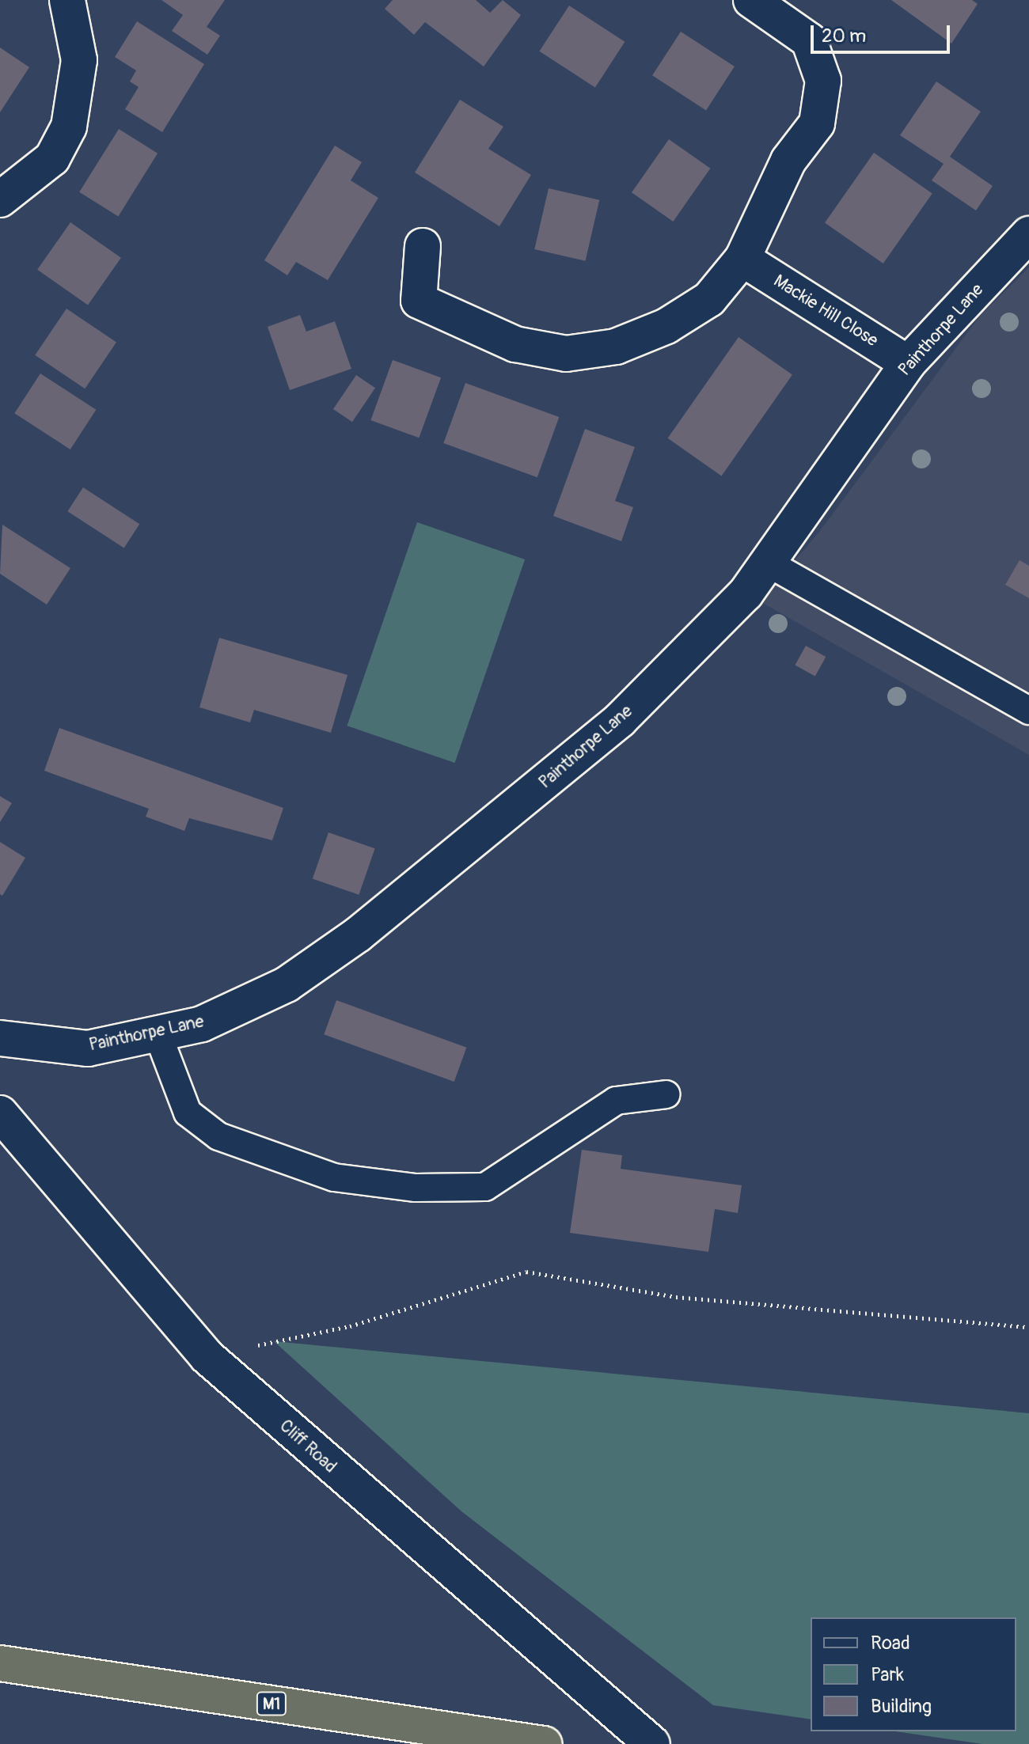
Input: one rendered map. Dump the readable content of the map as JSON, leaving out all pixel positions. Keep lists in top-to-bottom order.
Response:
{
  "streets": {
    "highway": ["M1"],
    "street": ["Mackie Hill Close", "Painthorpe Lane", "Cliff Road"]
  },
  "crossings": [
    ["Mackie Hill Close", "Painthorpe Lane"]
  ],
  "legend": ["Road", "Park", "Building"],
  "scale_bar": "20 m"
}
